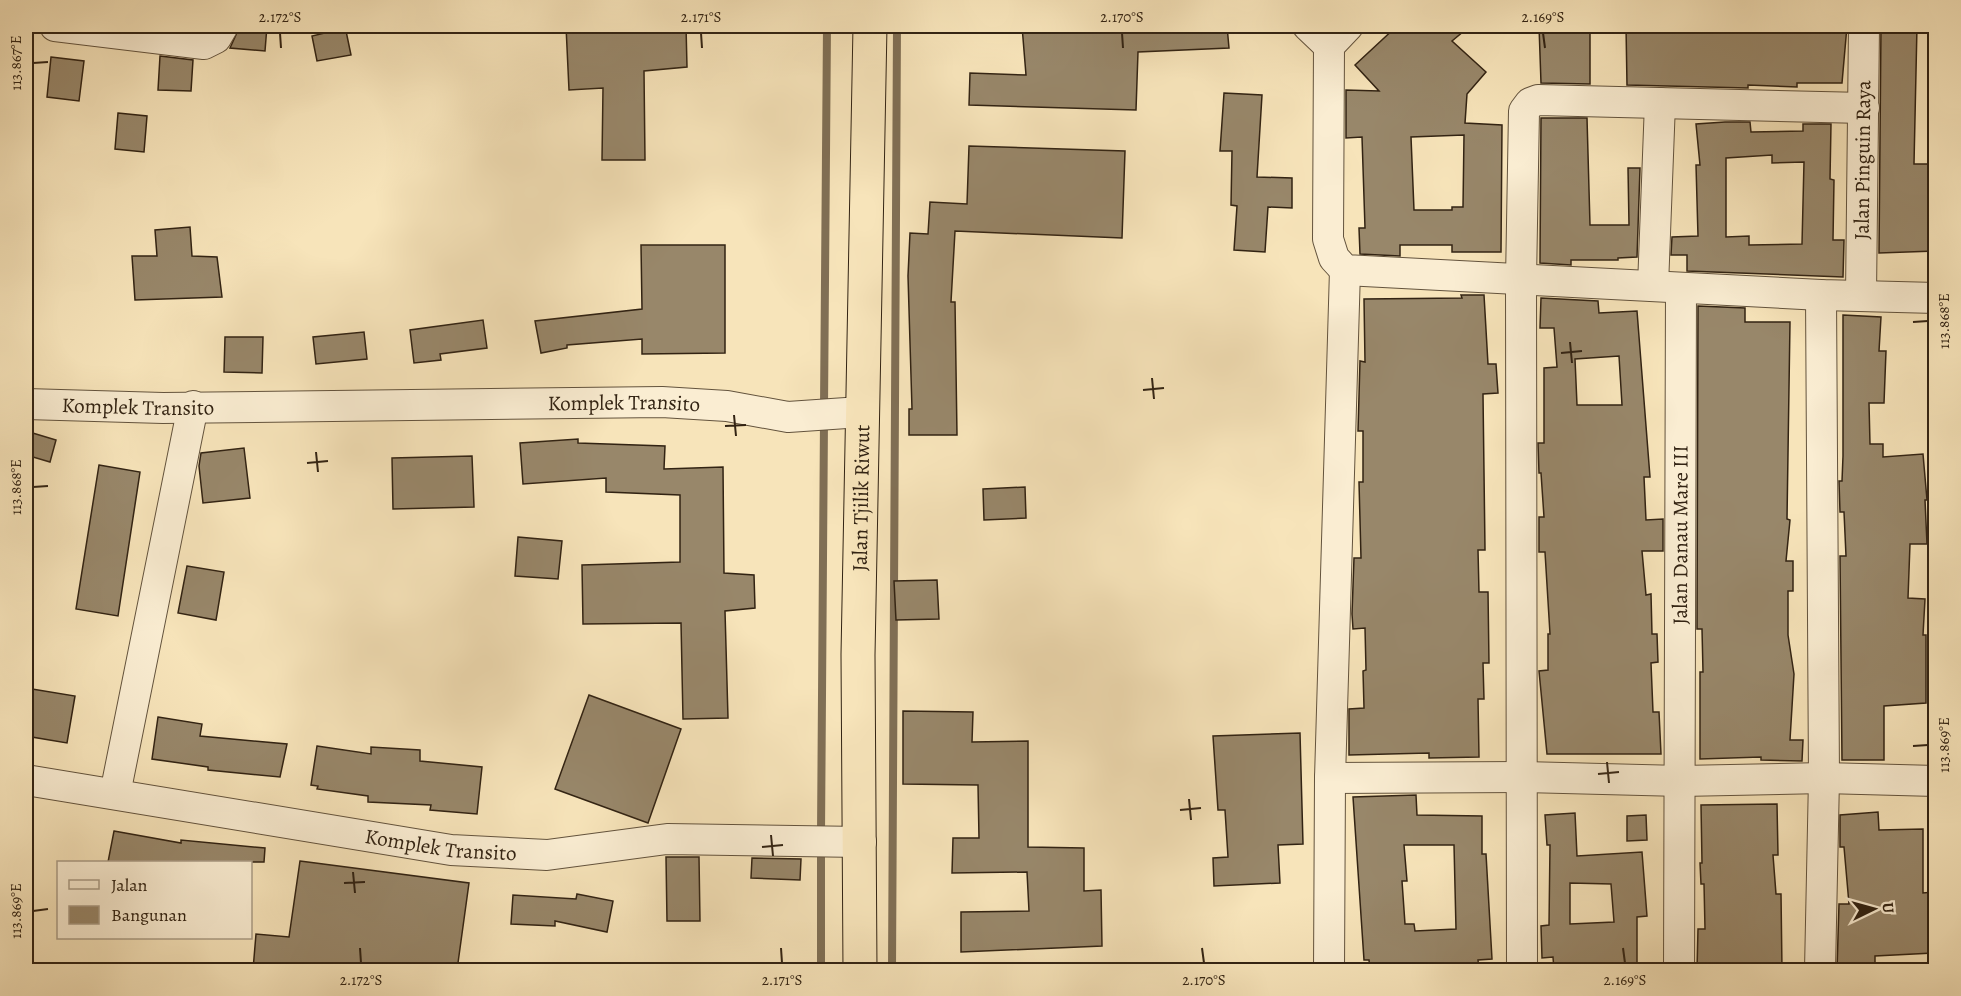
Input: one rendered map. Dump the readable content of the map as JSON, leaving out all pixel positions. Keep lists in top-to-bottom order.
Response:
{
  "streets": {
    "highway": ["Jalan Tjilik Riwut"],
    "street": ["Jalan Pinguin Raya", "Komplek Transito", "Jalan Danau Mare III"]
  },
  "crossings": [
    ["Komplek Transito", "Jalan Tjilik Riwut"]
  ],
  "legend": ["Jalan", "Bangunan"],
  "north": "right",
  "coordinates": [
    "2.172°S",
    "2.171°S",
    "2.170°S",
    "2.169°S",
    "113.867°E",
    "113.868°E",
    "113.869°E"
  ]
}
